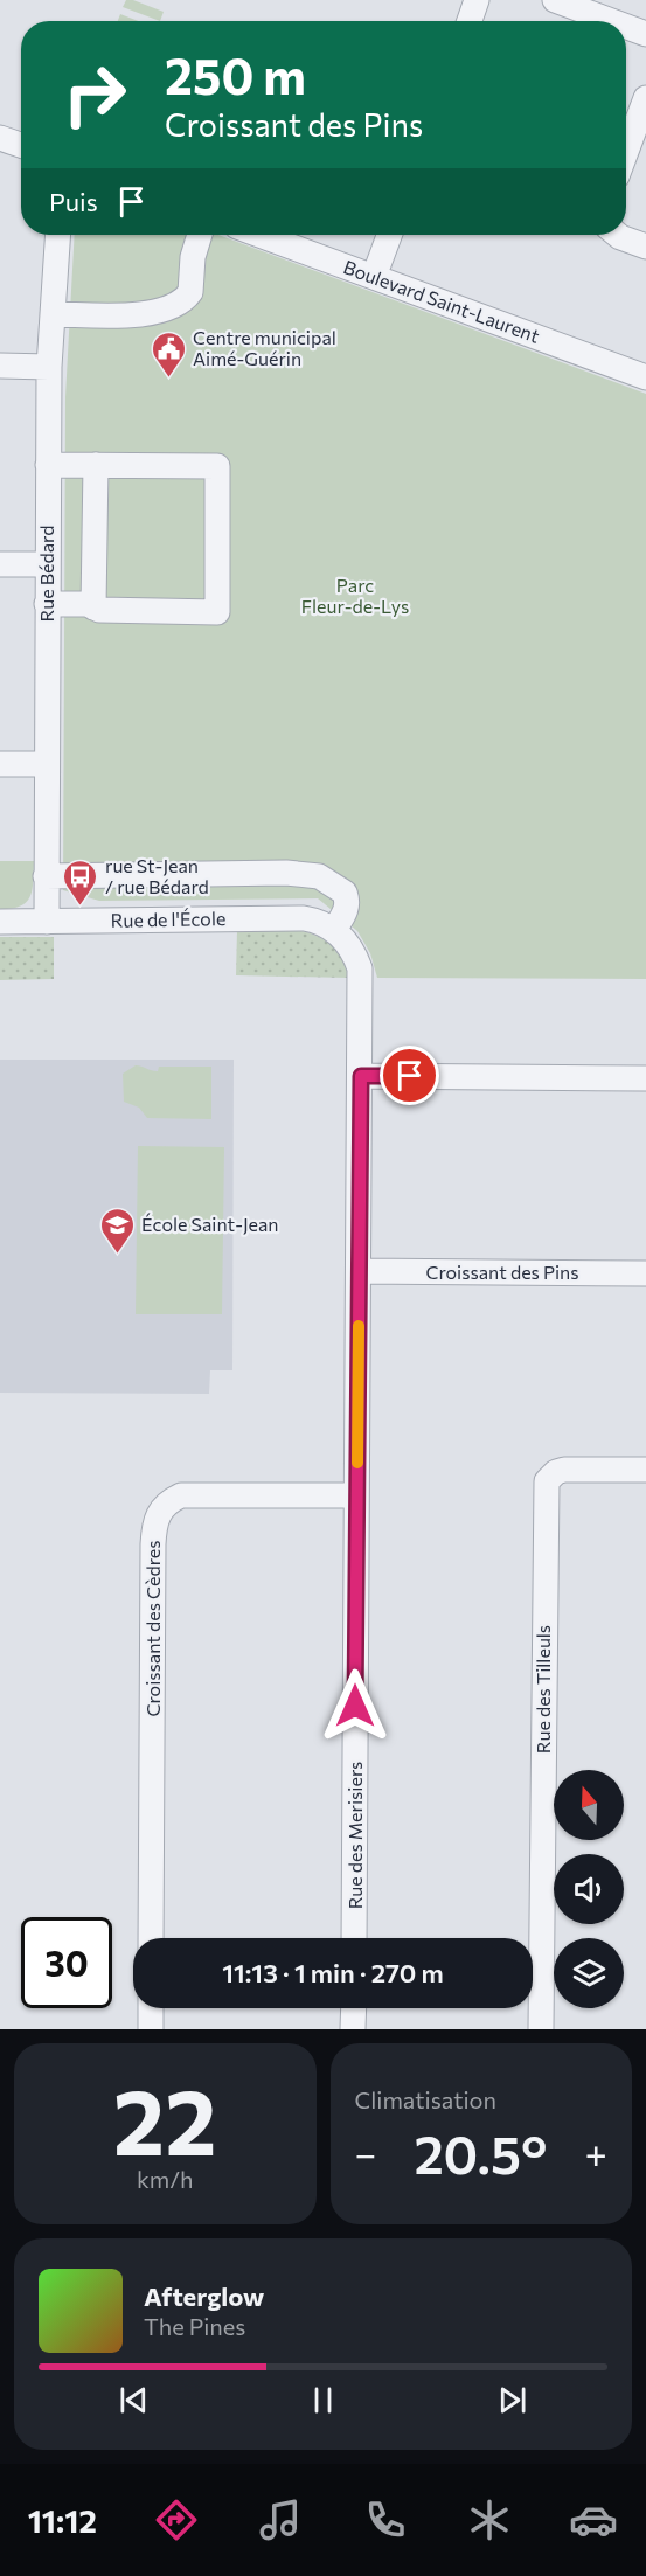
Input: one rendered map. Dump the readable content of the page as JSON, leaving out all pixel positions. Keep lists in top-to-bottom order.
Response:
{
  "streets": {
    "street": [
      "Boulevard Saint-Laurent",
      "Rue Bédard",
      "Rue de l'École",
      "Croissant des Pins",
      "Croissant des Cèdres",
      "Rue des Tilleuls",
      "Rue des Merisiers"
    ]
  },
  "crossings": [
    ["Rue Bédard", "Rue de l'École"],
    ["Rue de l'École", "Rue des Merisiers"],
    ["Croissant des Pins", "Rue des Merisiers"],
    ["Croissant des Cèdres", "Rue des Merisiers"]
  ],
  "parks": ["Parc Fleur-de-Lys"],
  "places": {
    "public building": ["Centre municipal Aimé-Guérin"],
    "bus stop": ["rue St-Jean / rue Bédard"],
    "school or university": ["École Saint-Jean"]
  },
  "north": "top",
  "page": {
    "turn": ["250 m", "Croissant des Pins"],
    "then": "Puis",
    "limit": "30",
    "trip": "11:13 · 1 min · 270 m",
    "tile": [
      ["22", "km/h"],
      "Climatisation"
    ],
    "heat": ["−", "20.5°", "+"],
    "song": ["Afterglow", "The Pines"],
    "tabs": "11:12"
  }
}
